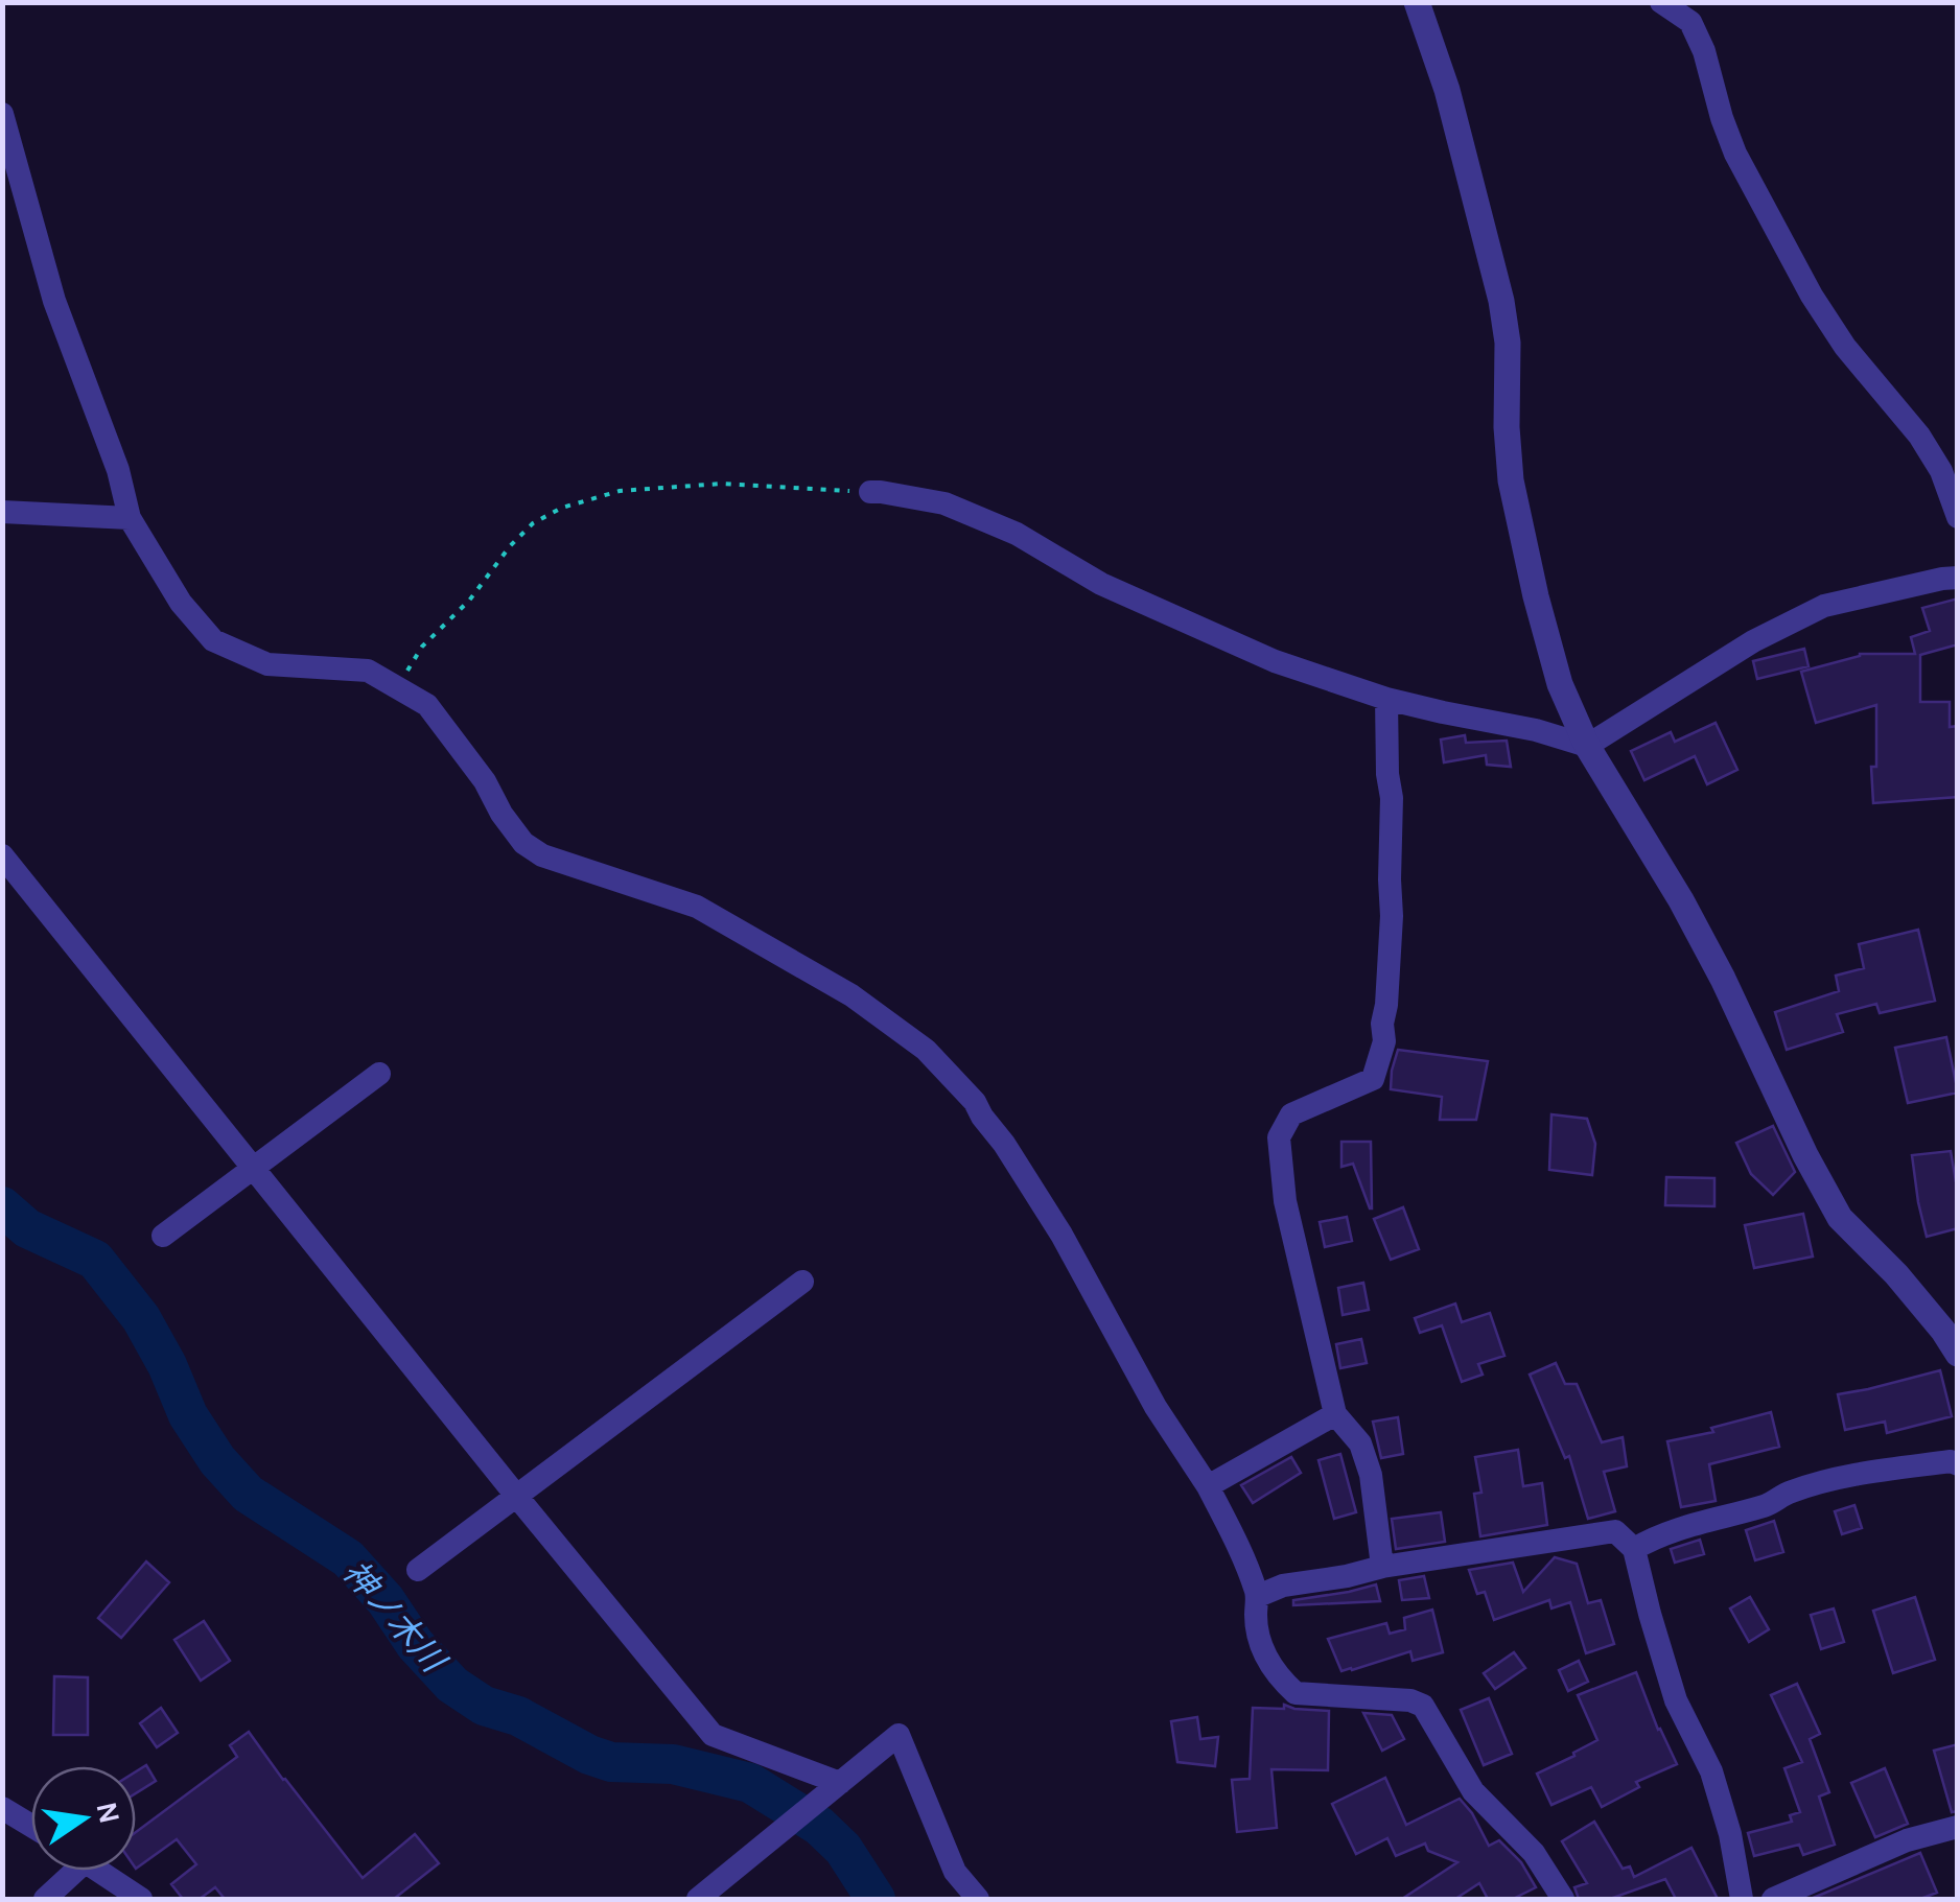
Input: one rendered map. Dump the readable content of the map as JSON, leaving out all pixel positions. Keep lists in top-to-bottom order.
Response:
{
  "water": ["神ノ木川"],
  "north": "right"
}
